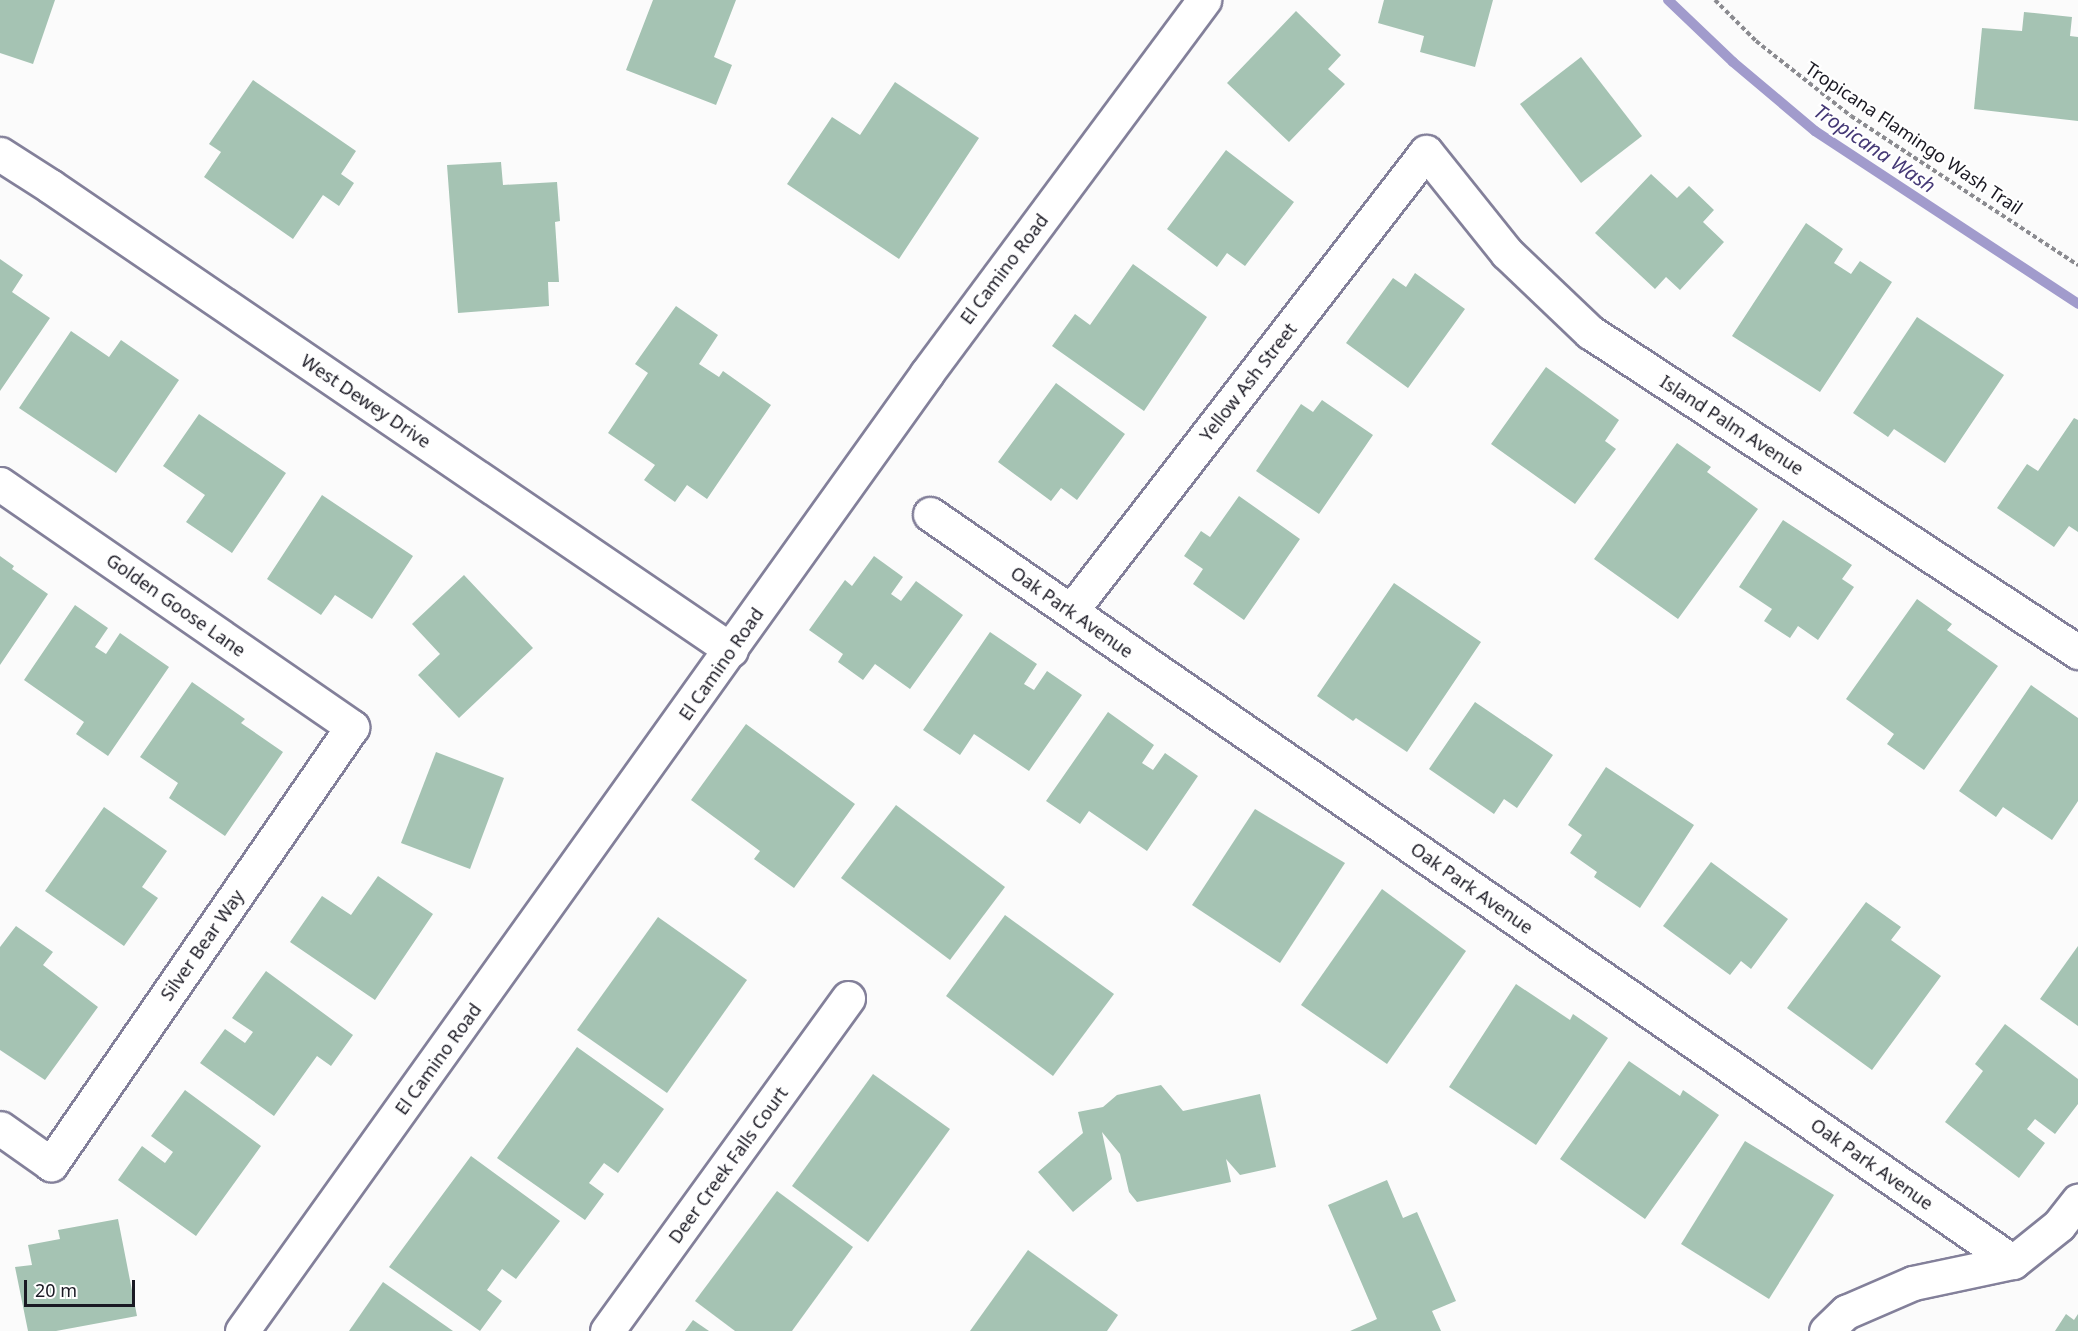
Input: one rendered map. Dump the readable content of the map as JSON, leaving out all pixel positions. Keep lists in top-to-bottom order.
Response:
{
  "streets": {
    "street": [
      "El Camino Road",
      "Yellow Ash Street",
      "West Dewey Drive",
      "Island Palm Avenue",
      "Golden Goose Lane",
      "Oak Park Avenue",
      "Silver Bear Way",
      "Deer Creek Falls Court"
    ],
    "path": ["Tropicana Flamingo Wash Trail"]
  },
  "crossings": [
    ["El Camino Road", "West Dewey Drive"],
    ["Yellow Ash Street", "Island Palm Avenue"],
    ["Yellow Ash Street", "Oak Park Avenue"],
    ["Golden Goose Lane", "Silver Bear Way"]
  ],
  "water": ["Tropicana Wash"],
  "scale_bar": "20 m"
}
